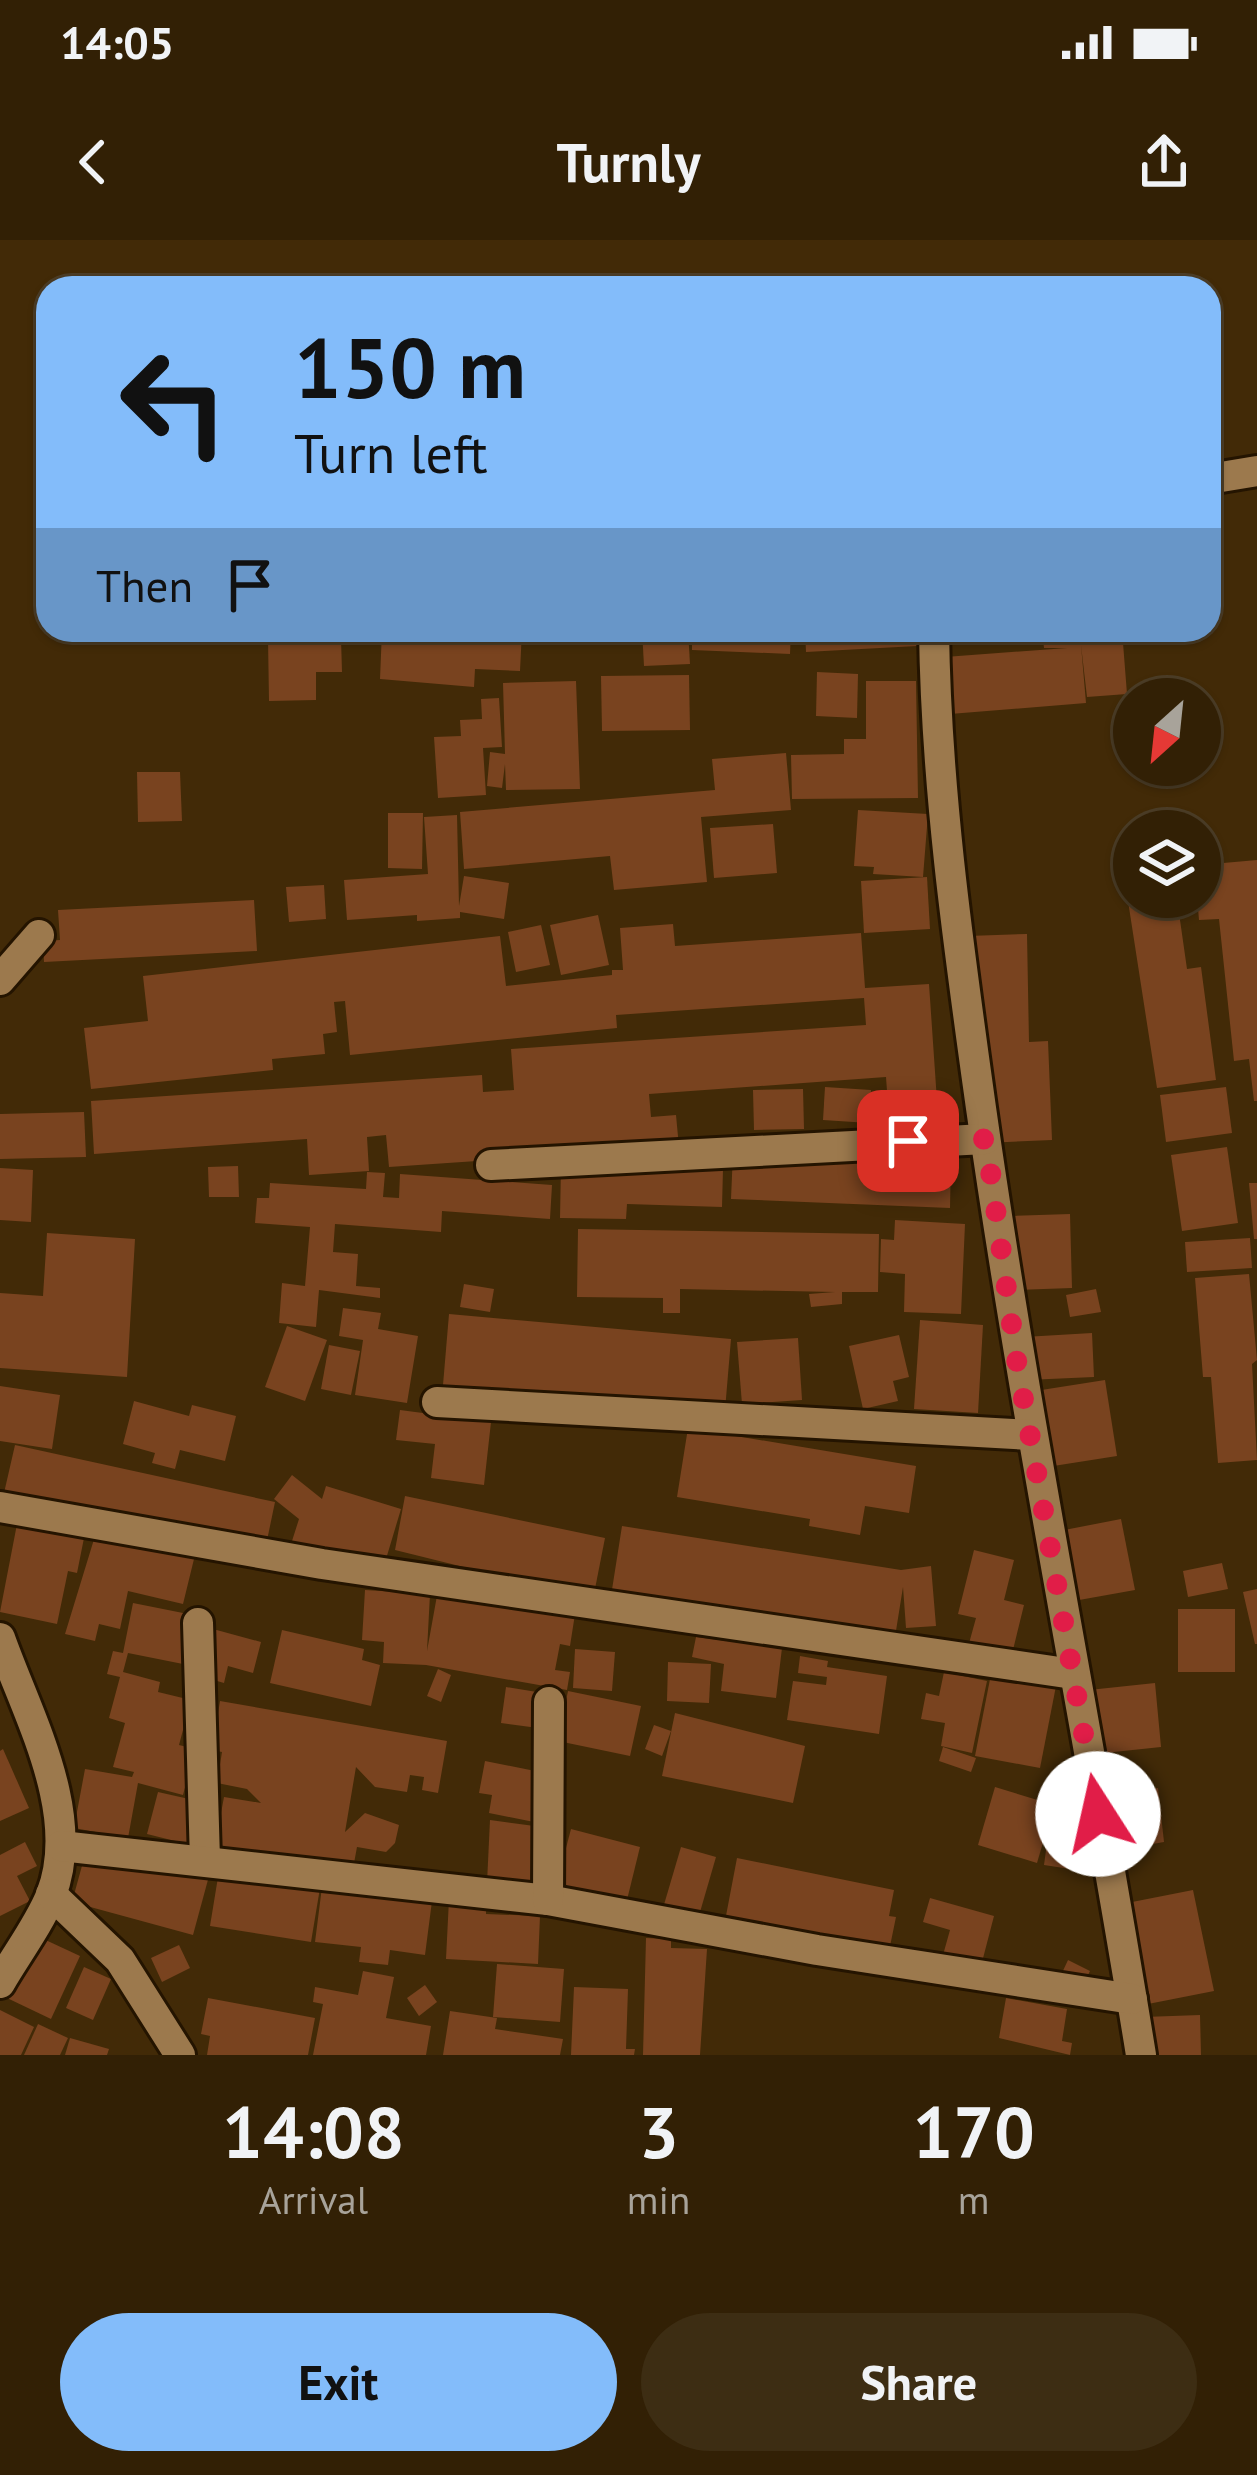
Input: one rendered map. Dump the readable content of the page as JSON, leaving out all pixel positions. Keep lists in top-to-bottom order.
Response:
{
  "north": "bottom left",
  "page": {
    "status": "14:05",
    "header": "Turnly",
    "turn": ["150 m", "Turn left"],
    "then": "Then",
    "eta": [
      "14:08",
      "Arrival",
      "3",
      "min",
      "170",
      "m"
    ],
    "buttons": ["Exit", "Share"]
  }
}
